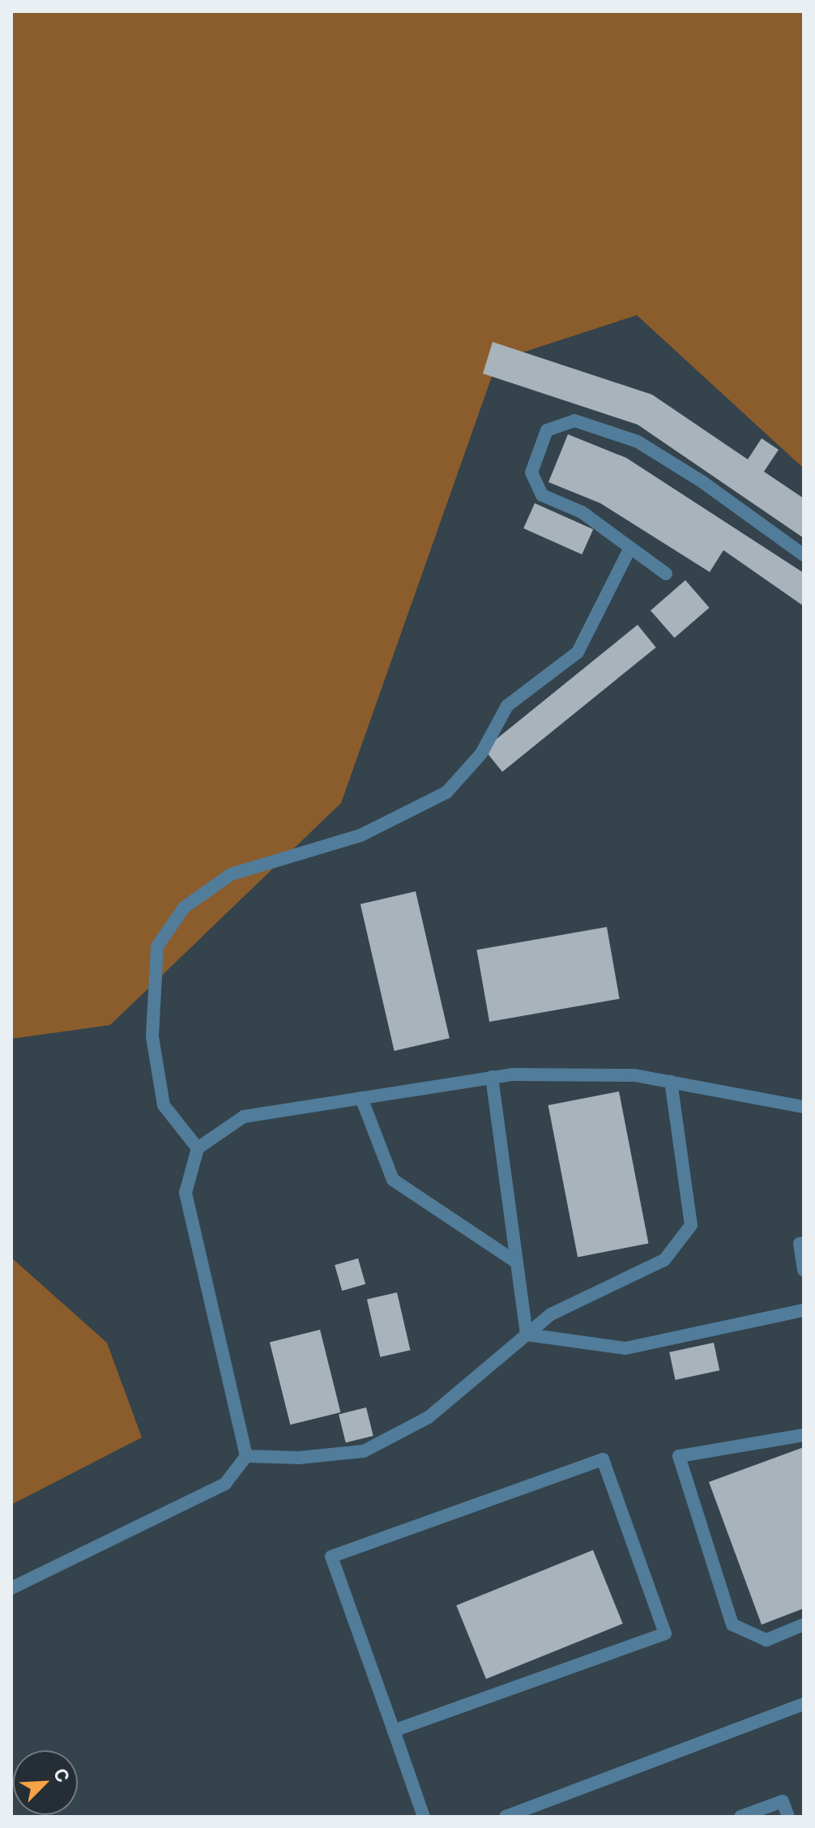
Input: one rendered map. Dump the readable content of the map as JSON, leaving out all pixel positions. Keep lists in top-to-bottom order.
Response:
{
  "north": "top right"
}
